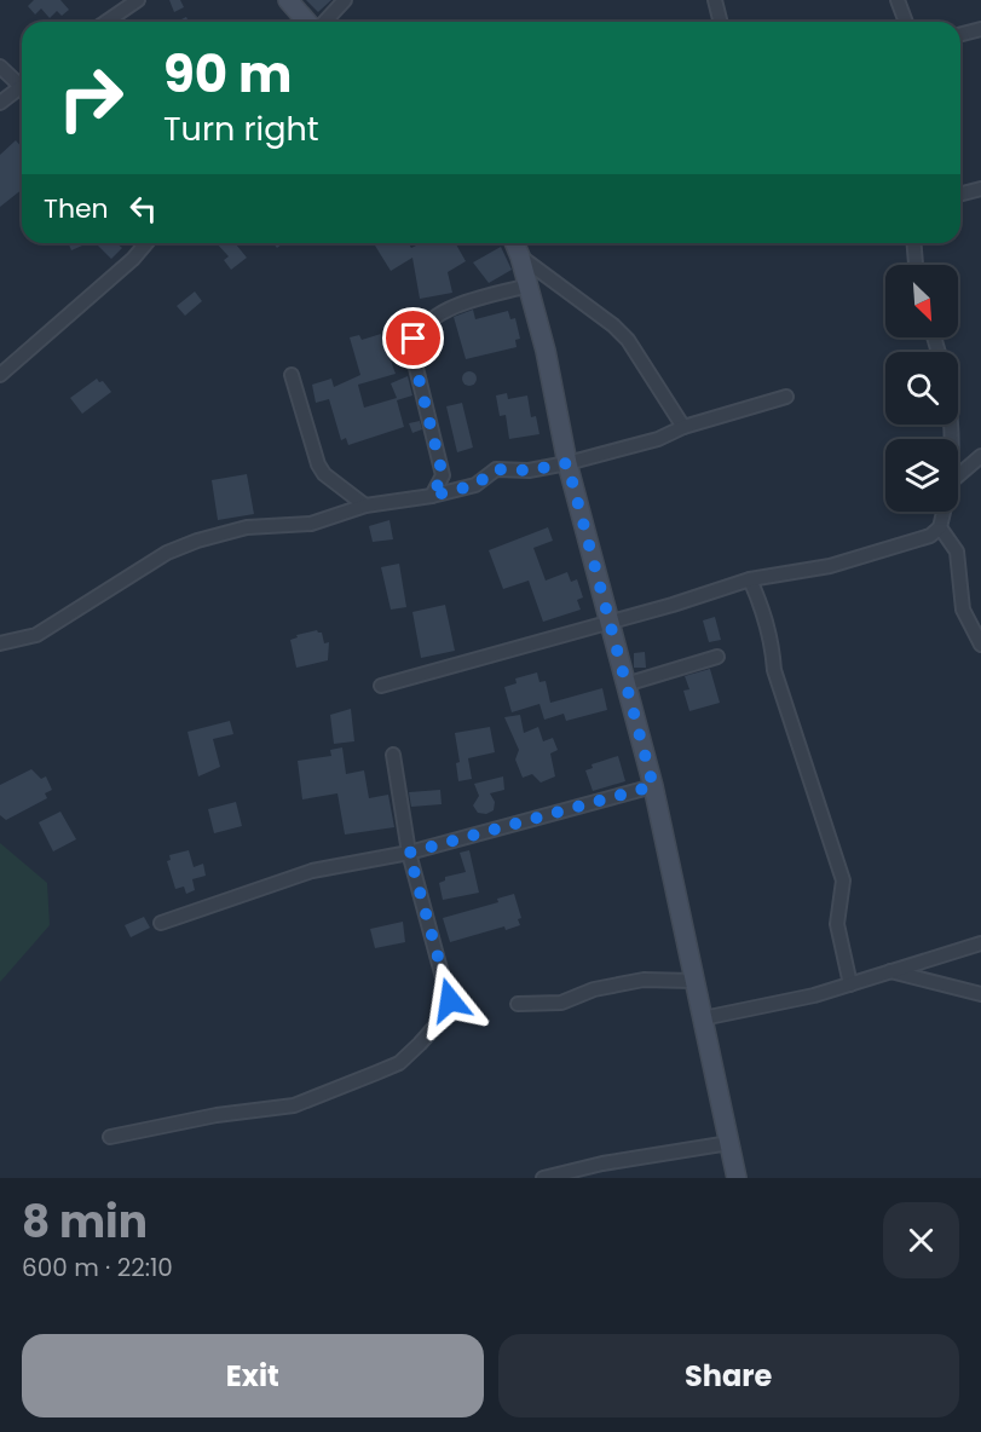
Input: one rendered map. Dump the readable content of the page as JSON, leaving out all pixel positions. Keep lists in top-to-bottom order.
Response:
{
  "north": "bottom right",
  "page": {
    "turn": ["90 m", "Turn right"],
    "then": "Then",
    "heading": ["8 min", "600 m · 22:10"],
    "buttons": ["Exit", "Share"]
  }
}
